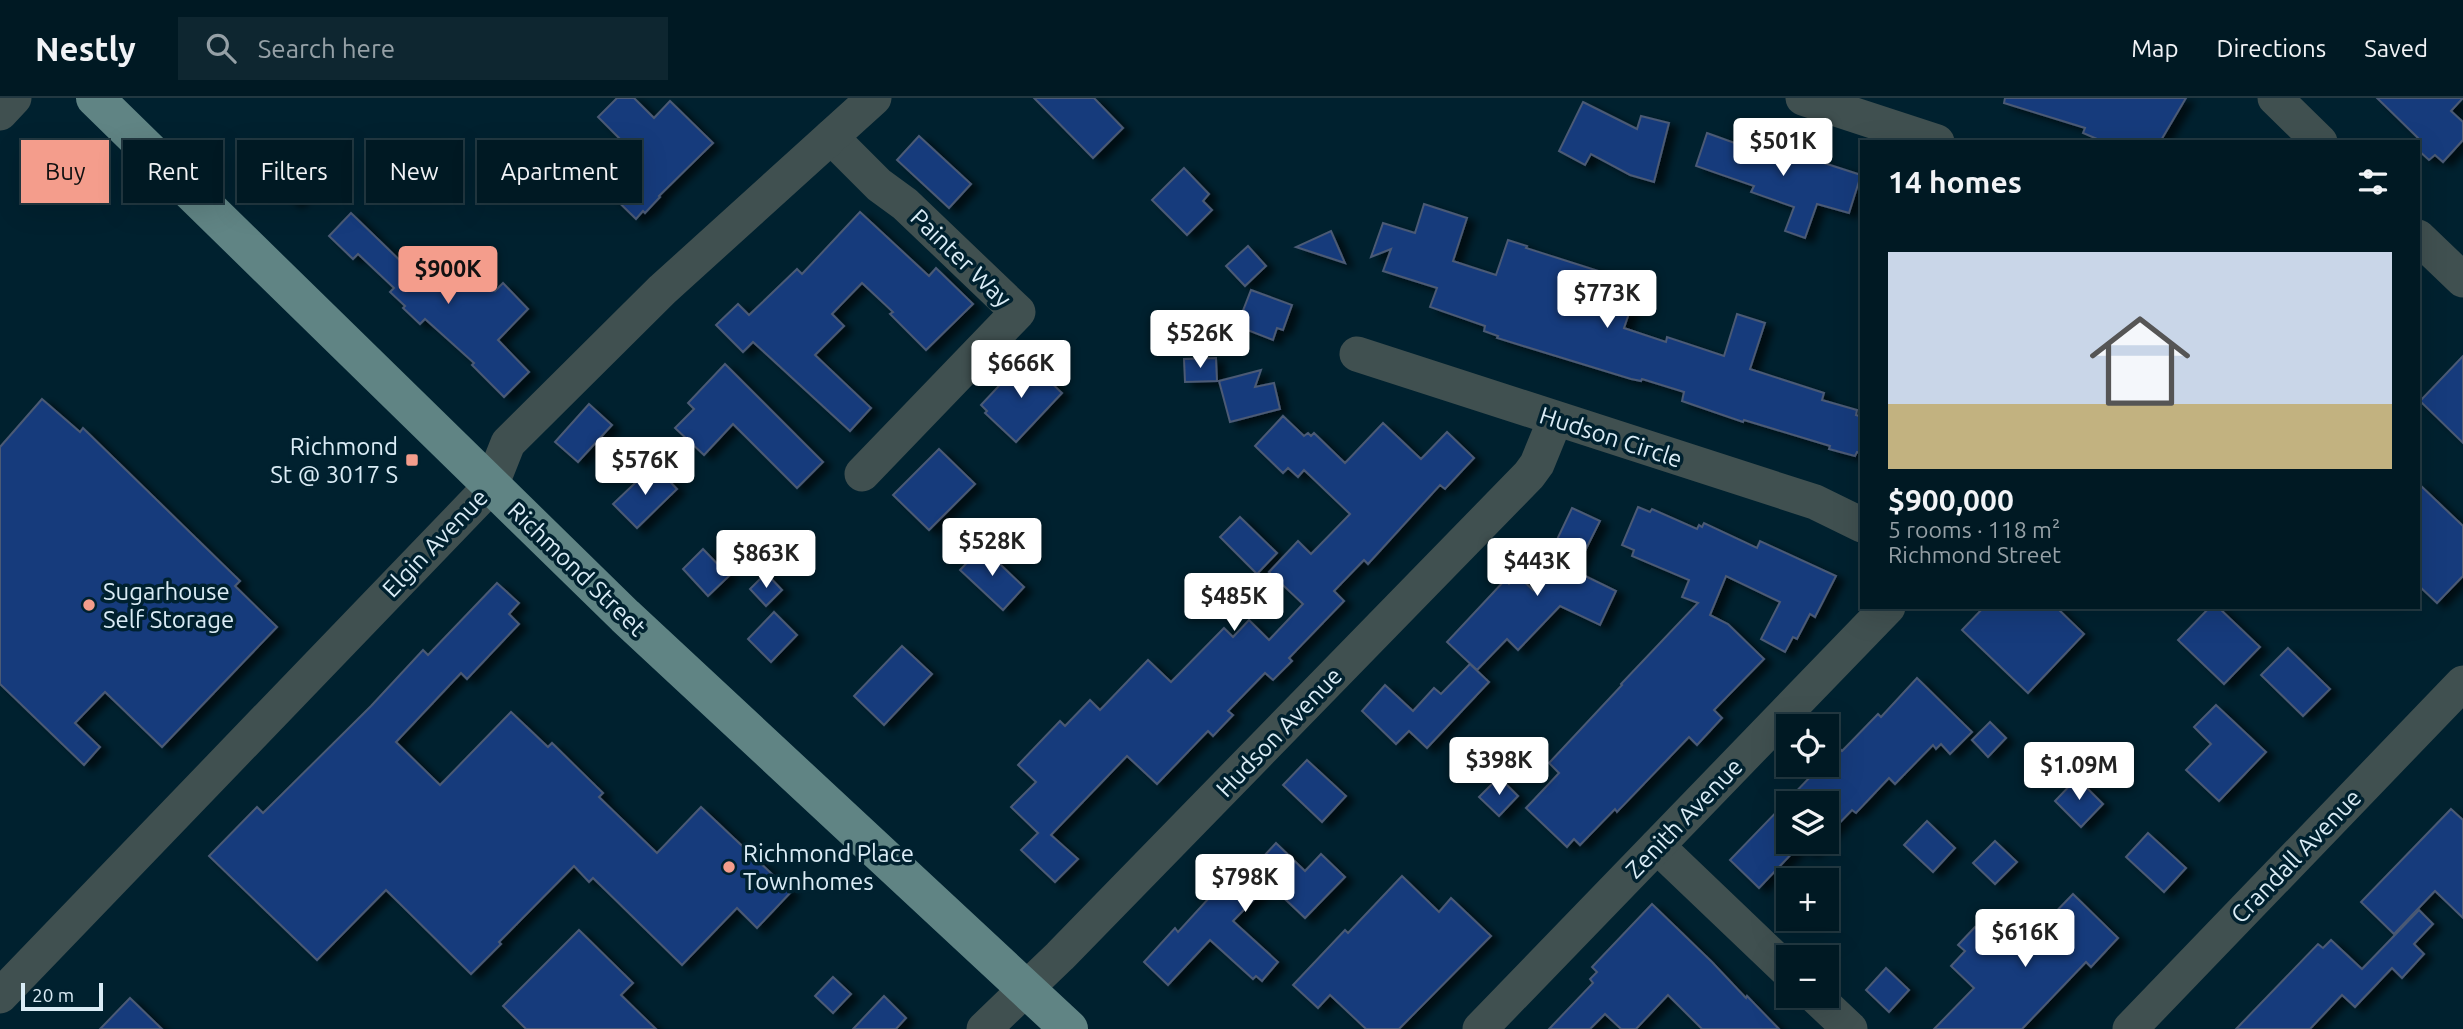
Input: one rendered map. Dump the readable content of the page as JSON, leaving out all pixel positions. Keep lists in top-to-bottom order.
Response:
{
  "streets": {
    "main road": ["Richmond Street"],
    "street": [
      "Painter Way",
      "Hudson Circle",
      "Elgin Avenue",
      "Hudson Avenue",
      "Zenith Avenue",
      "Crandall Avenue"
    ]
  },
  "crossings": [
    ["Painter Way", "Elgin Avenue"],
    ["Hudson Circle", "Hudson Avenue"],
    ["Elgin Avenue", "Richmond Street"],
    ["Richmond Street", "Hudson Avenue"]
  ],
  "places": {
    "transit": ["Richmond St @ 3017 S"],
    "other": ["Sugarhouse Self Storage", "Richmond Place Townhomes"]
  },
  "scale_bar": "20 m",
  "page": {
    "header": "Nestly",
    "search": "Search here",
    "nav": ["Map", "Directions", "Saved"],
    "price": [
      "$501K",
      "$900K",
      "$773K",
      "$526K",
      "$666K",
      "$576K",
      "$528K",
      "$863K",
      "$443K",
      "$485K",
      "$398K",
      "$1.09M",
      "$798K",
      "$616K"
    ],
    "chip": [
      "Buy",
      "Rent",
      "Filters",
      "New",
      "Apartment"
    ],
    "heading": "14 homes",
    "list": [
      {
        "name": "$900,000",
        "note": "5 rooms · 118 m² · Richmond Street"
      }
    ],
    "map_buttons": ["+", "−"],
    "scale": "20 m"
  }
}
